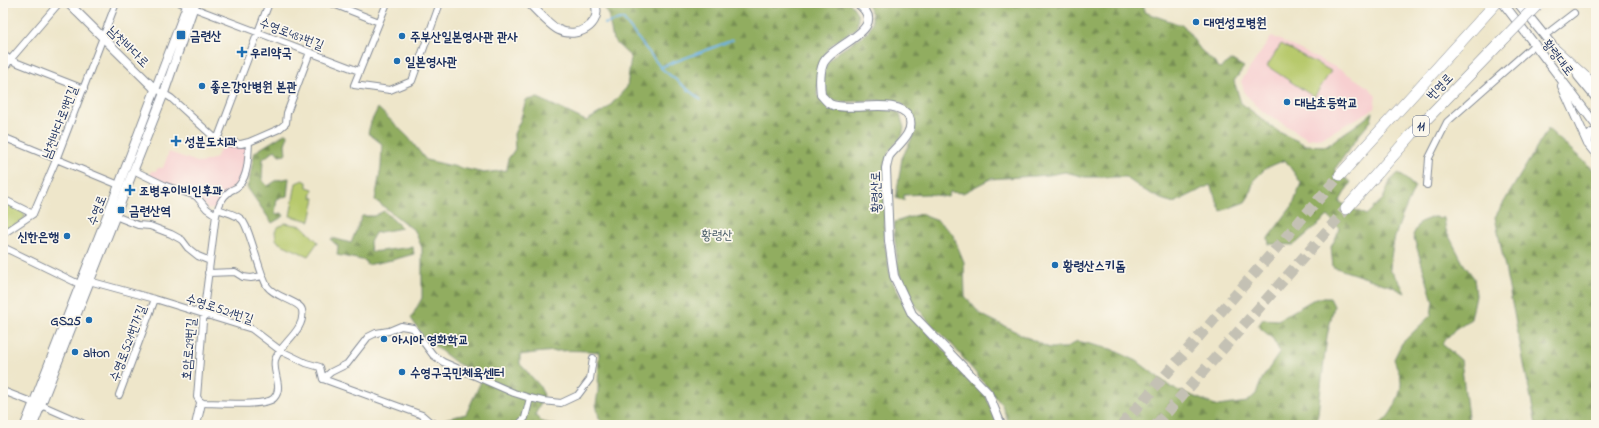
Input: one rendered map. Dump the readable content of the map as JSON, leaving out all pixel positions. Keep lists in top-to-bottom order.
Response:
{
  "streets": {
    "highway": ["번영로", "11"],
    "main road": [
      "남천바다로",
      "황령대로",
      "황령산로",
      "수영로"
    ],
    "street": [
      "수영로487번길",
      "남천바다로9번길",
      "수영로521번길",
      "수영로521번가길",
      "호암로29번길"
    ]
  },
  "crossings": [
    ["수영로487번길", "수영로"],
    ["남천바다로", "남천바다로9번길"],
    ["남천바다로", "수영로"],
    ["수영로", "수영로521번길"],
    ["수영로521번길", "수영로521번가길"],
    ["수영로521번길", "호암로29번길"]
  ],
  "parks": ["황령산"],
  "places": {
    "other": [
      "대연성모병원",
      "주부산일본영사관 관사",
      "일본영사관",
      "좋은강안병원 본관",
      "대남초등학교",
      "신한은행",
      "황령산스키돔",
      "GS25",
      "아시아 영화학교",
      "alton",
      "수영구국민체육센터"
    ],
    "transit": ["금련산", "금련산역"],
    "health": ["우리약국", "성분도치과", "조병우이비인후과"]
  }
}
